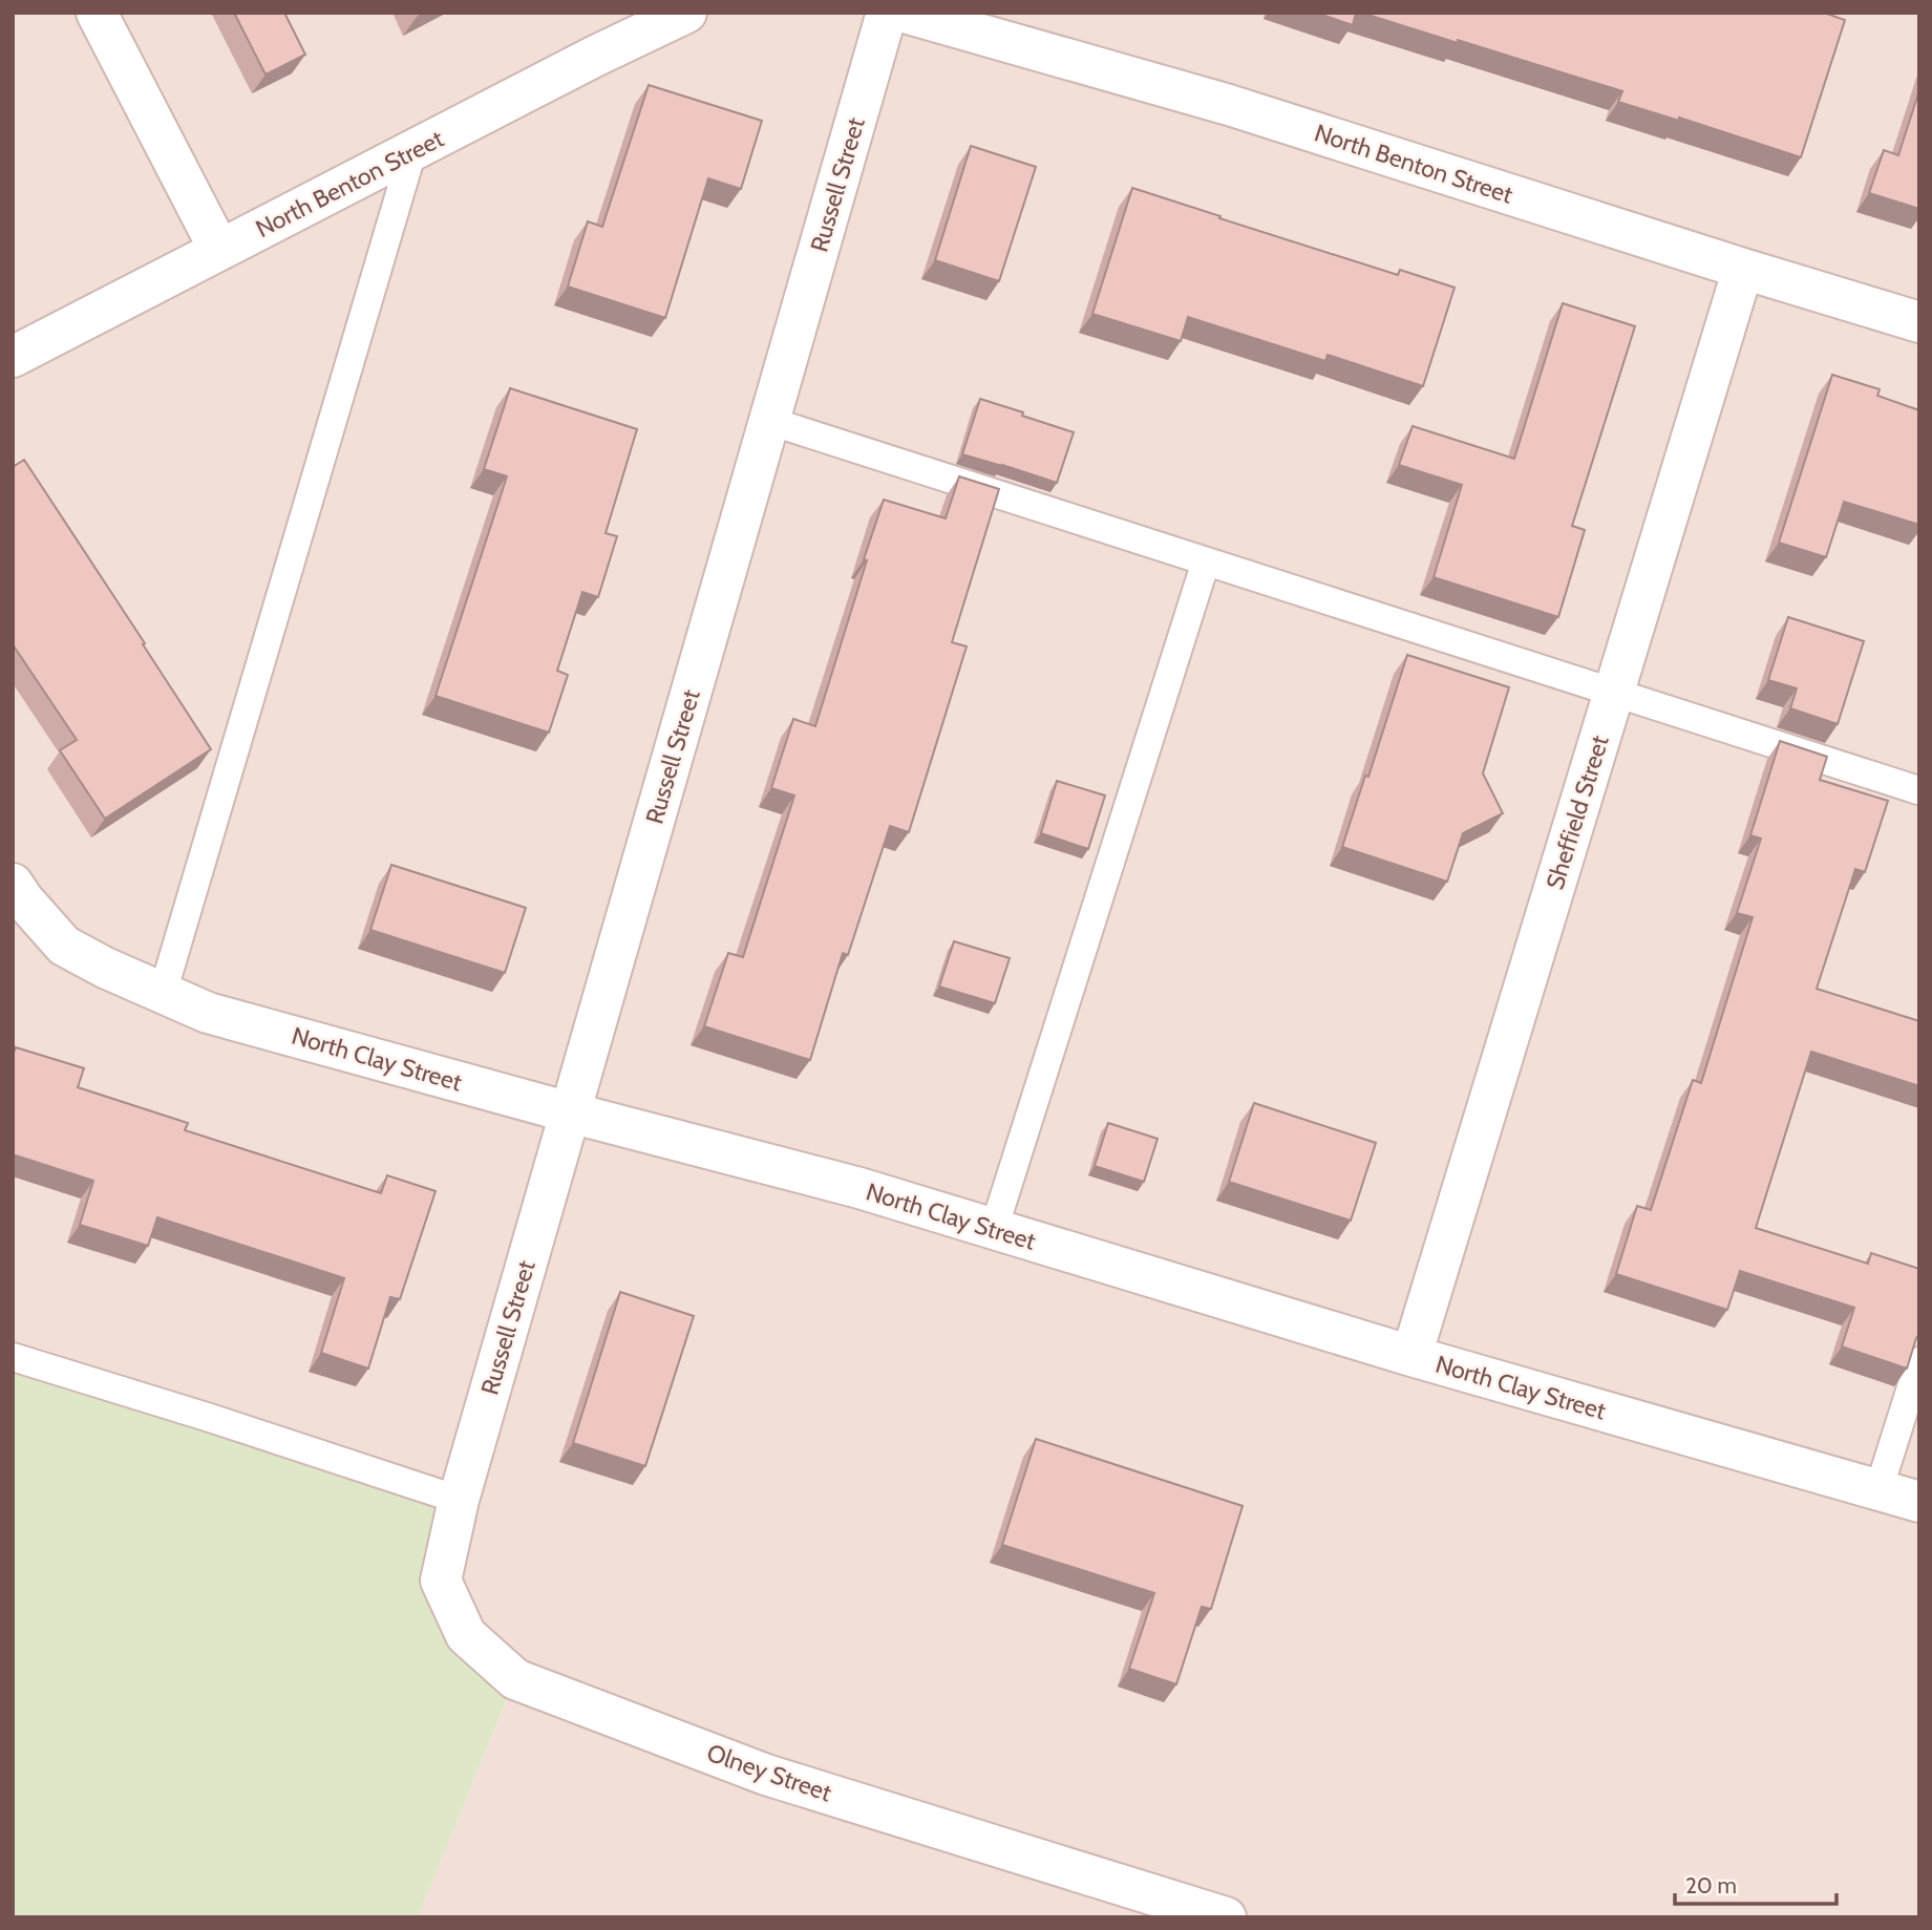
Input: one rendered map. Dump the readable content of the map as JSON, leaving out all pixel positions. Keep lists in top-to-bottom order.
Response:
{
  "streets": {
    "street": [
      "North Benton Street",
      "Russell Street",
      "Sheffield Street",
      "North Clay Street",
      "Olney Street"
    ]
  },
  "crossings": [
    ["North Benton Street", "Sheffield Street"],
    ["Russell Street", "North Clay Street"],
    ["Russell Street", "Olney Street"],
    ["Sheffield Street", "North Clay Street"]
  ],
  "scale_bar": "20 m"
}
